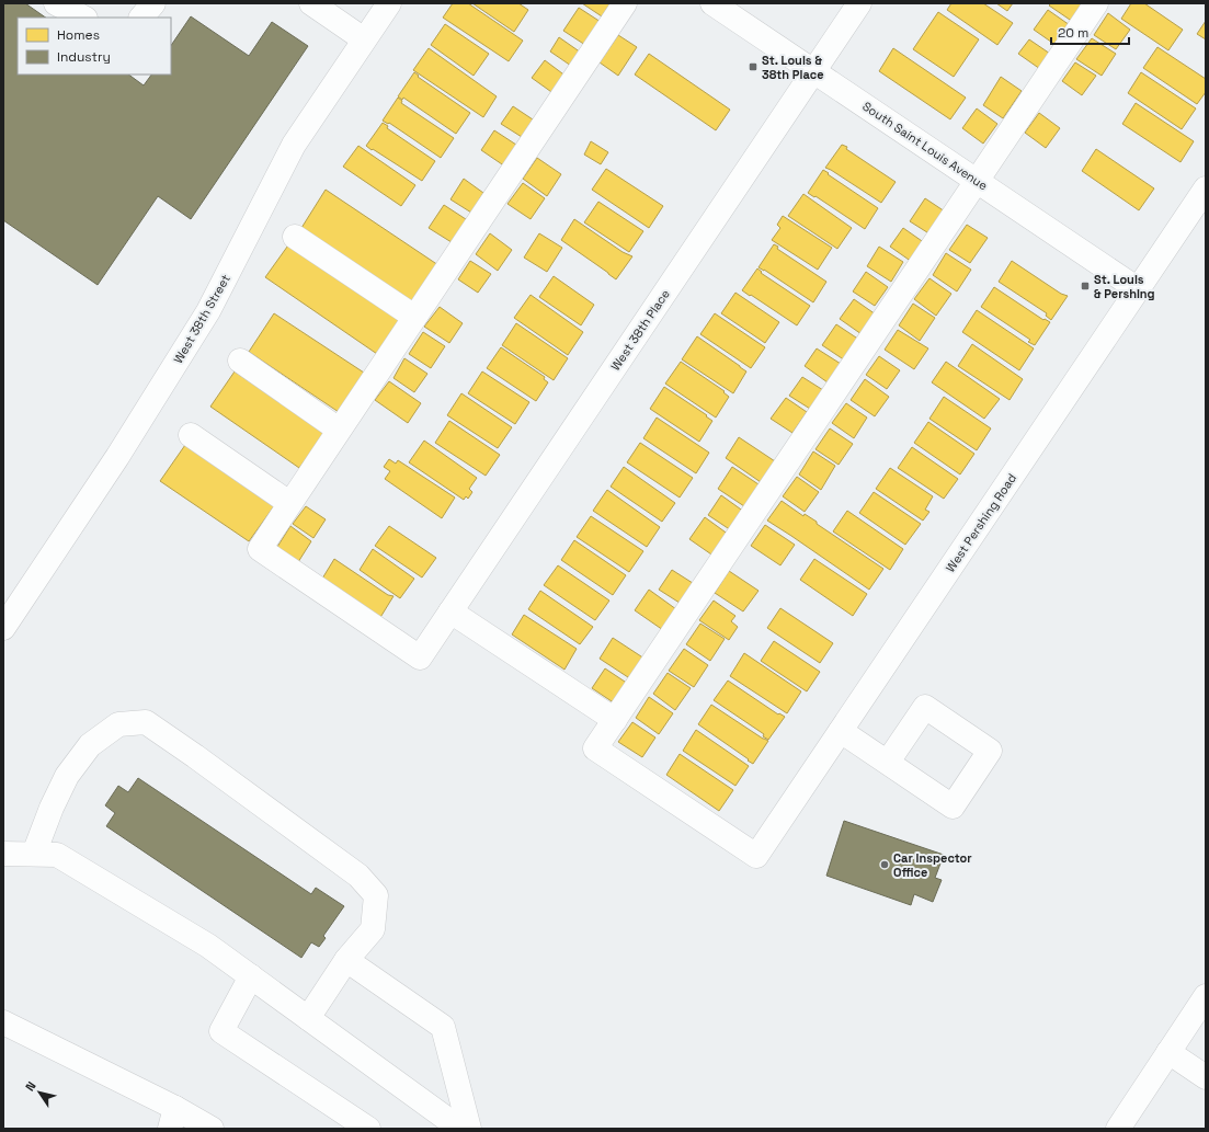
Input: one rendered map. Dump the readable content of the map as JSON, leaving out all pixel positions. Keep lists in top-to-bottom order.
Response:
{
  "streets": {
    "street": [
      "South Saint Louis Avenue",
      "West 38th Street",
      "West 38th Place",
      "West Pershing Road"
    ]
  },
  "crossings": [
    ["South Saint Louis Avenue", "West 38th Place"],
    ["South Saint Louis Avenue", "West Pershing Road"]
  ],
  "places": {
    "transit": ["St. Louis & 38th Place", "St. Louis & Pershing"],
    "other": ["Car Inspector Office"]
  },
  "legend": ["Homes", "Industry"],
  "scale_bar": "20 m",
  "north": "top left"
}
